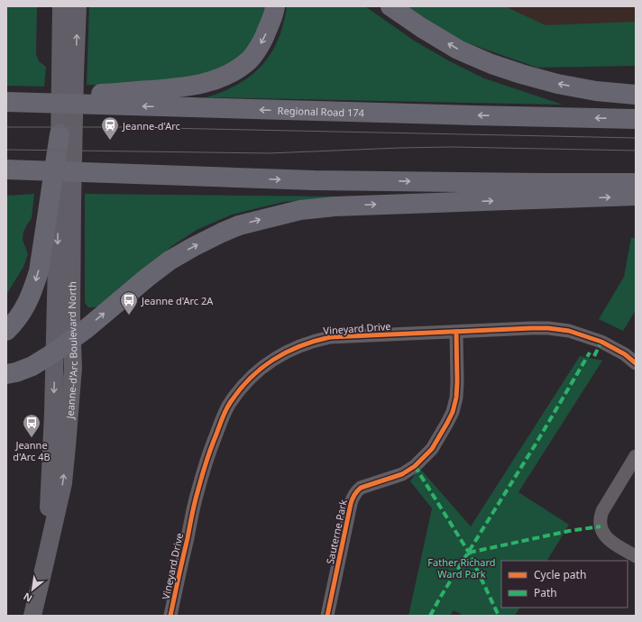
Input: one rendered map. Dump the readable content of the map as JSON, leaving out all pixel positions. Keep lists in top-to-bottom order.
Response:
{
  "streets": {
    "highway": ["Regional Road 174"],
    "main road": ["Jeanne-d'Arc Boulevard North"],
    "street": ["Vineyard Drive", "Sauterne Park"]
  },
  "crossings": [
    ["Vineyard Drive", "Sauterne Park"]
  ],
  "parks": ["Father Richard Ward Park"],
  "places": {
    "station": ["Jeanne-d'Arc"],
    "bus stop": ["Jeanne d'Arc 2A", "Jeanne d'Arc 4B"]
  },
  "legend": ["Cycle path", "Path"],
  "north": "bottom left"
}
